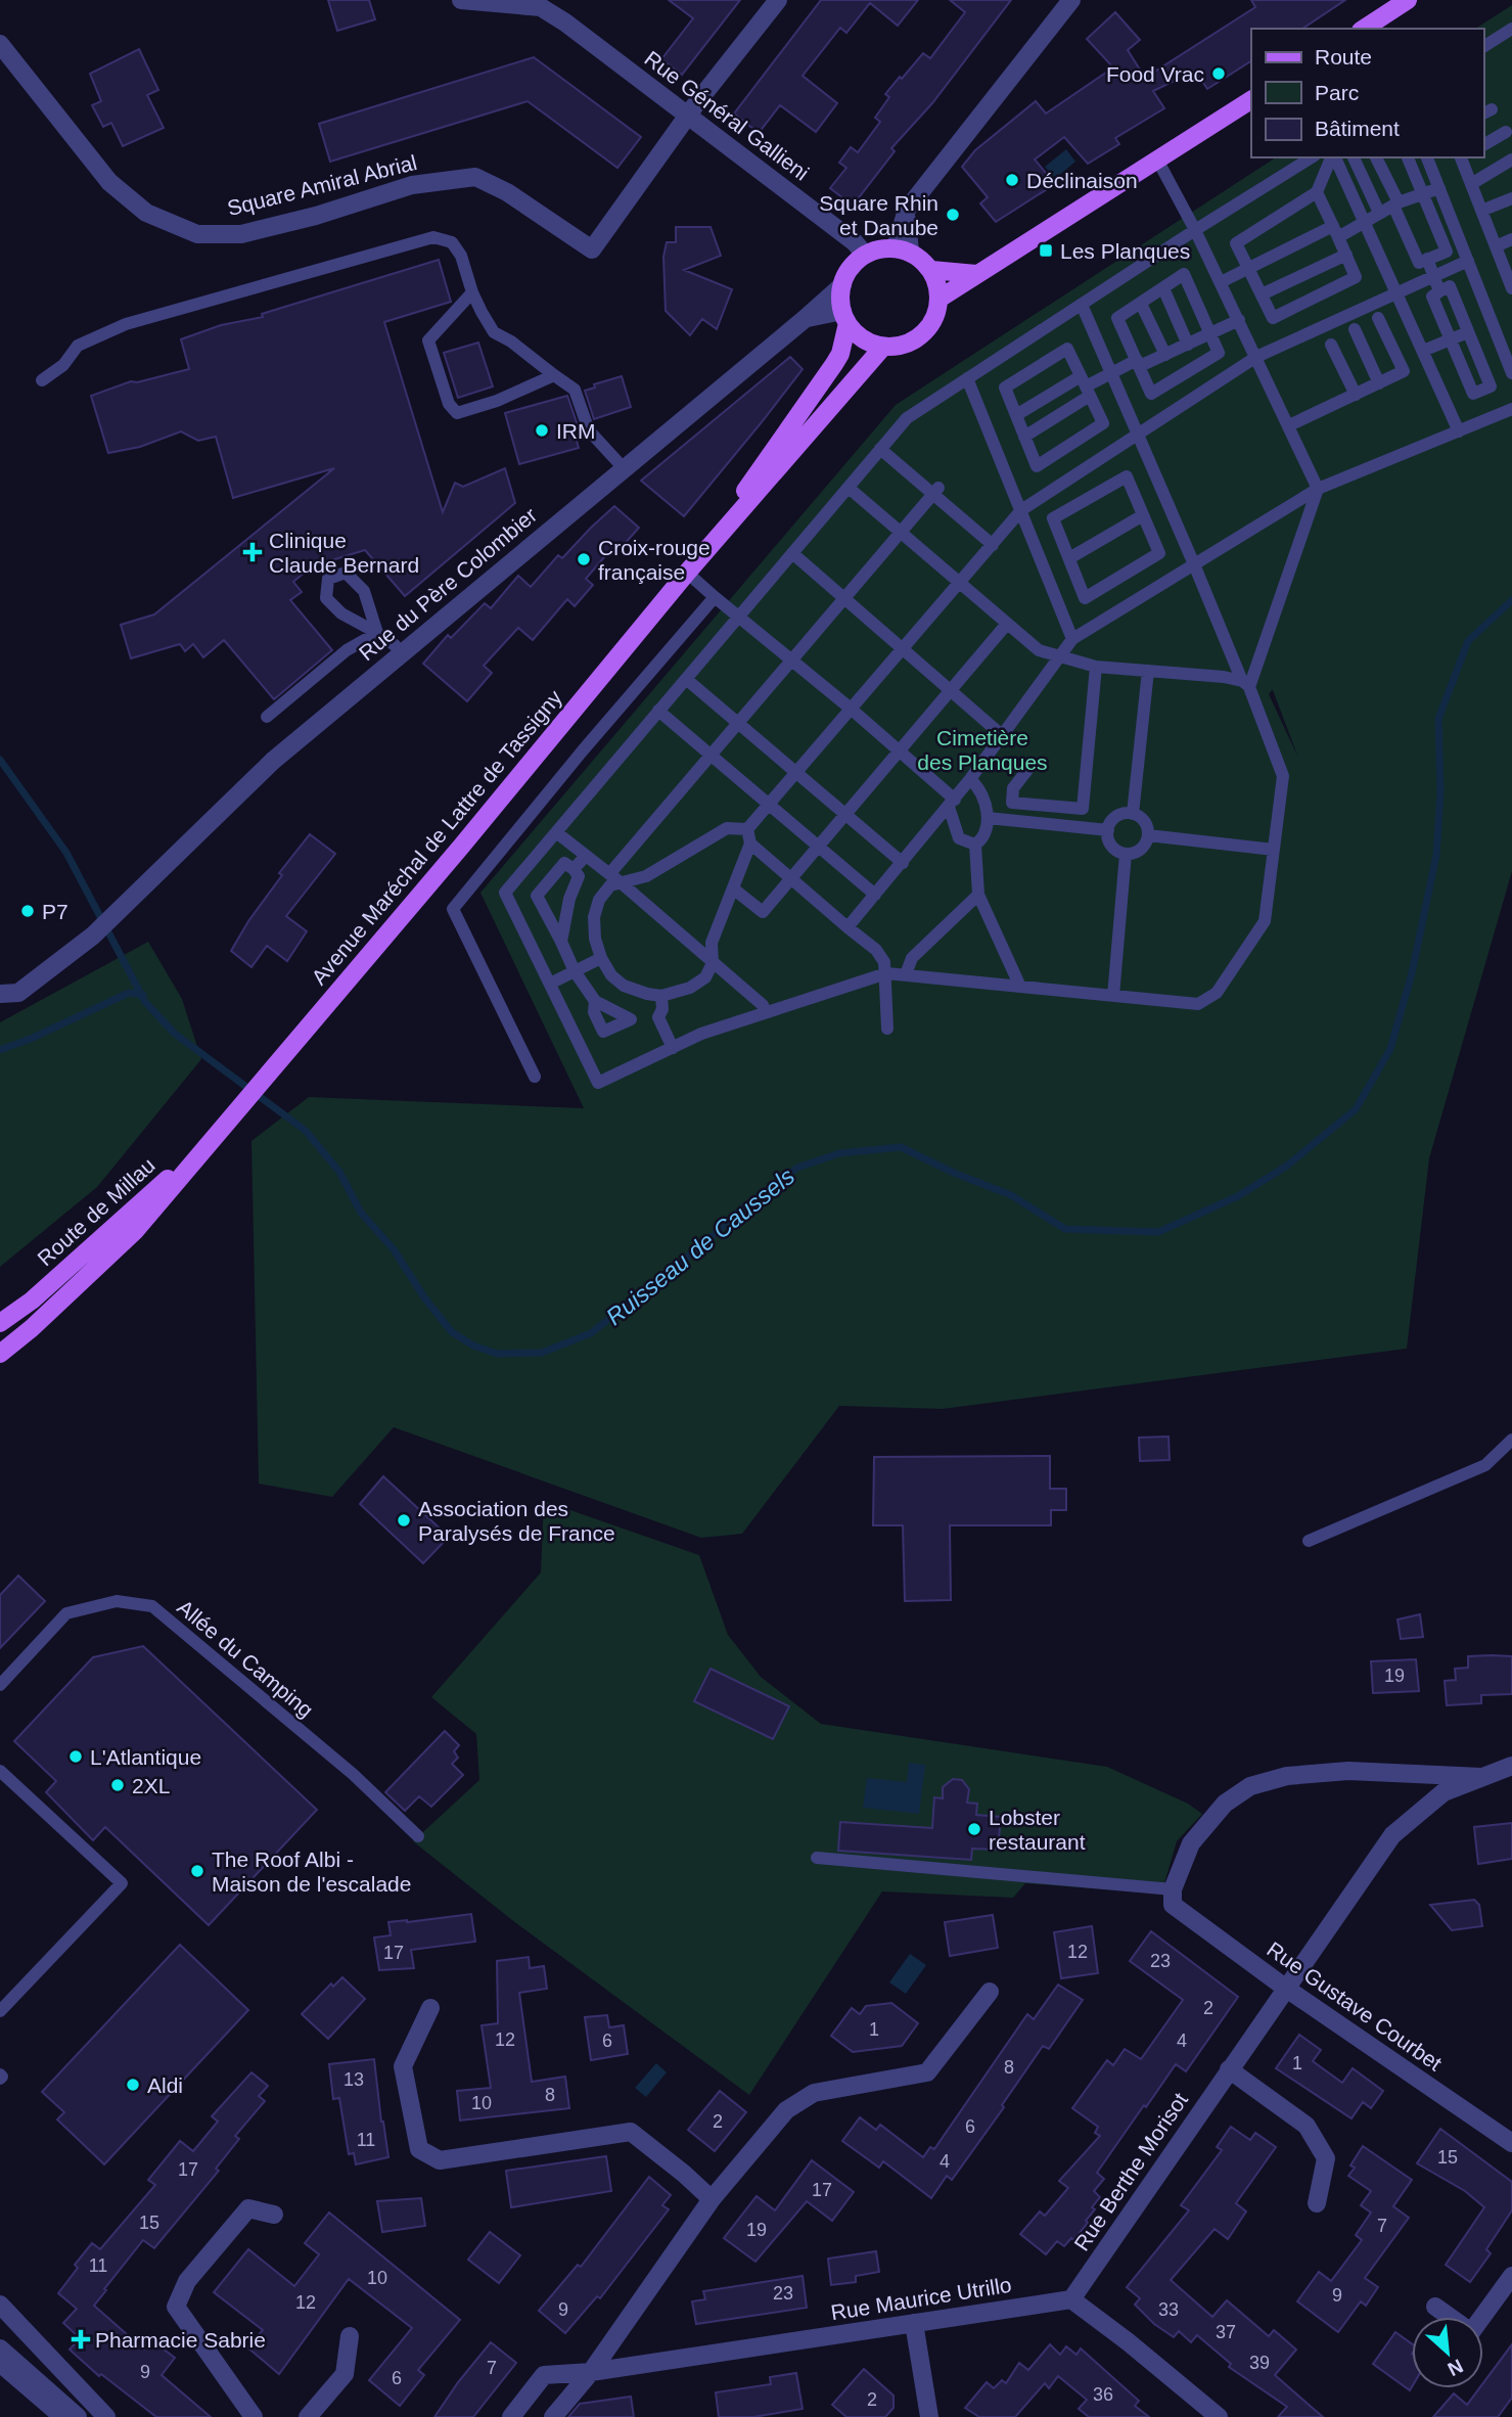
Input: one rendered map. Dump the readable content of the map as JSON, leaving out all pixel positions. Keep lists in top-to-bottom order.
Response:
{
  "streets": {
    "main road": ["Avenue Maréchal de Lattre de Tassigny", "Route de Millau"],
    "street": [
      "Rue Général Gallieni",
      "Square Amiral Abrial",
      "Rue du Père Colombier",
      "Rue Gustave Courbet",
      "Rue Berthe Morisot",
      "Rue Maurice Utrillo"
    ],
    "lane": ["Allée du Camping"]
  },
  "crossings": [
    ["Rue Général Gallieni", "Square Amiral Abrial"],
    ["Rue Général Gallieni", "Rue du Père Colombier"],
    ["Rue Général Gallieni", "Avenue Maréchal de Lattre de Tassigny"],
    ["Rue du Père Colombier", "Avenue Maréchal de Lattre de Tassigny"],
    ["Avenue Maréchal de Lattre de Tassigny", "Route de Millau"],
    ["Rue Gustave Courbet", "Rue Berthe Morisot"],
    ["Rue Berthe Morisot", "Rue Maurice Utrillo"]
  ],
  "water": ["Ruisseau de Caussels"],
  "parks": ["Cimetière des Planques"],
  "places": {
    "other": [
      "Food Vrac",
      "Déclinaison",
      "Square Rhin et Danube",
      "IRM",
      "Croix-rouge française",
      "P7",
      "Association des Paralysés de France",
      "L'Atlantique",
      "2XL",
      "Lobster restaurant",
      "The Roof Albi - Maison de l'escalade",
      "Aldi"
    ],
    "transit": ["Les Planques"],
    "health": ["Clinique Claude Bernard", "Pharmacie Sabrie"]
  },
  "house_numbers": [
    "19",
    "12",
    "17",
    "23",
    "2",
    "1",
    "12",
    "6",
    "4",
    "1",
    "8",
    "13",
    "8",
    "10",
    "2",
    "6",
    "11",
    "15",
    "4",
    "17",
    "17",
    "15",
    "7",
    "19",
    "11",
    "10",
    "23",
    "9",
    "12",
    "9",
    "33",
    "37",
    "39",
    "7",
    "9",
    "6",
    "36",
    "2"
  ],
  "legend": ["Route", "Parc", "Bâtiment"],
  "north": "bottom right"
}
